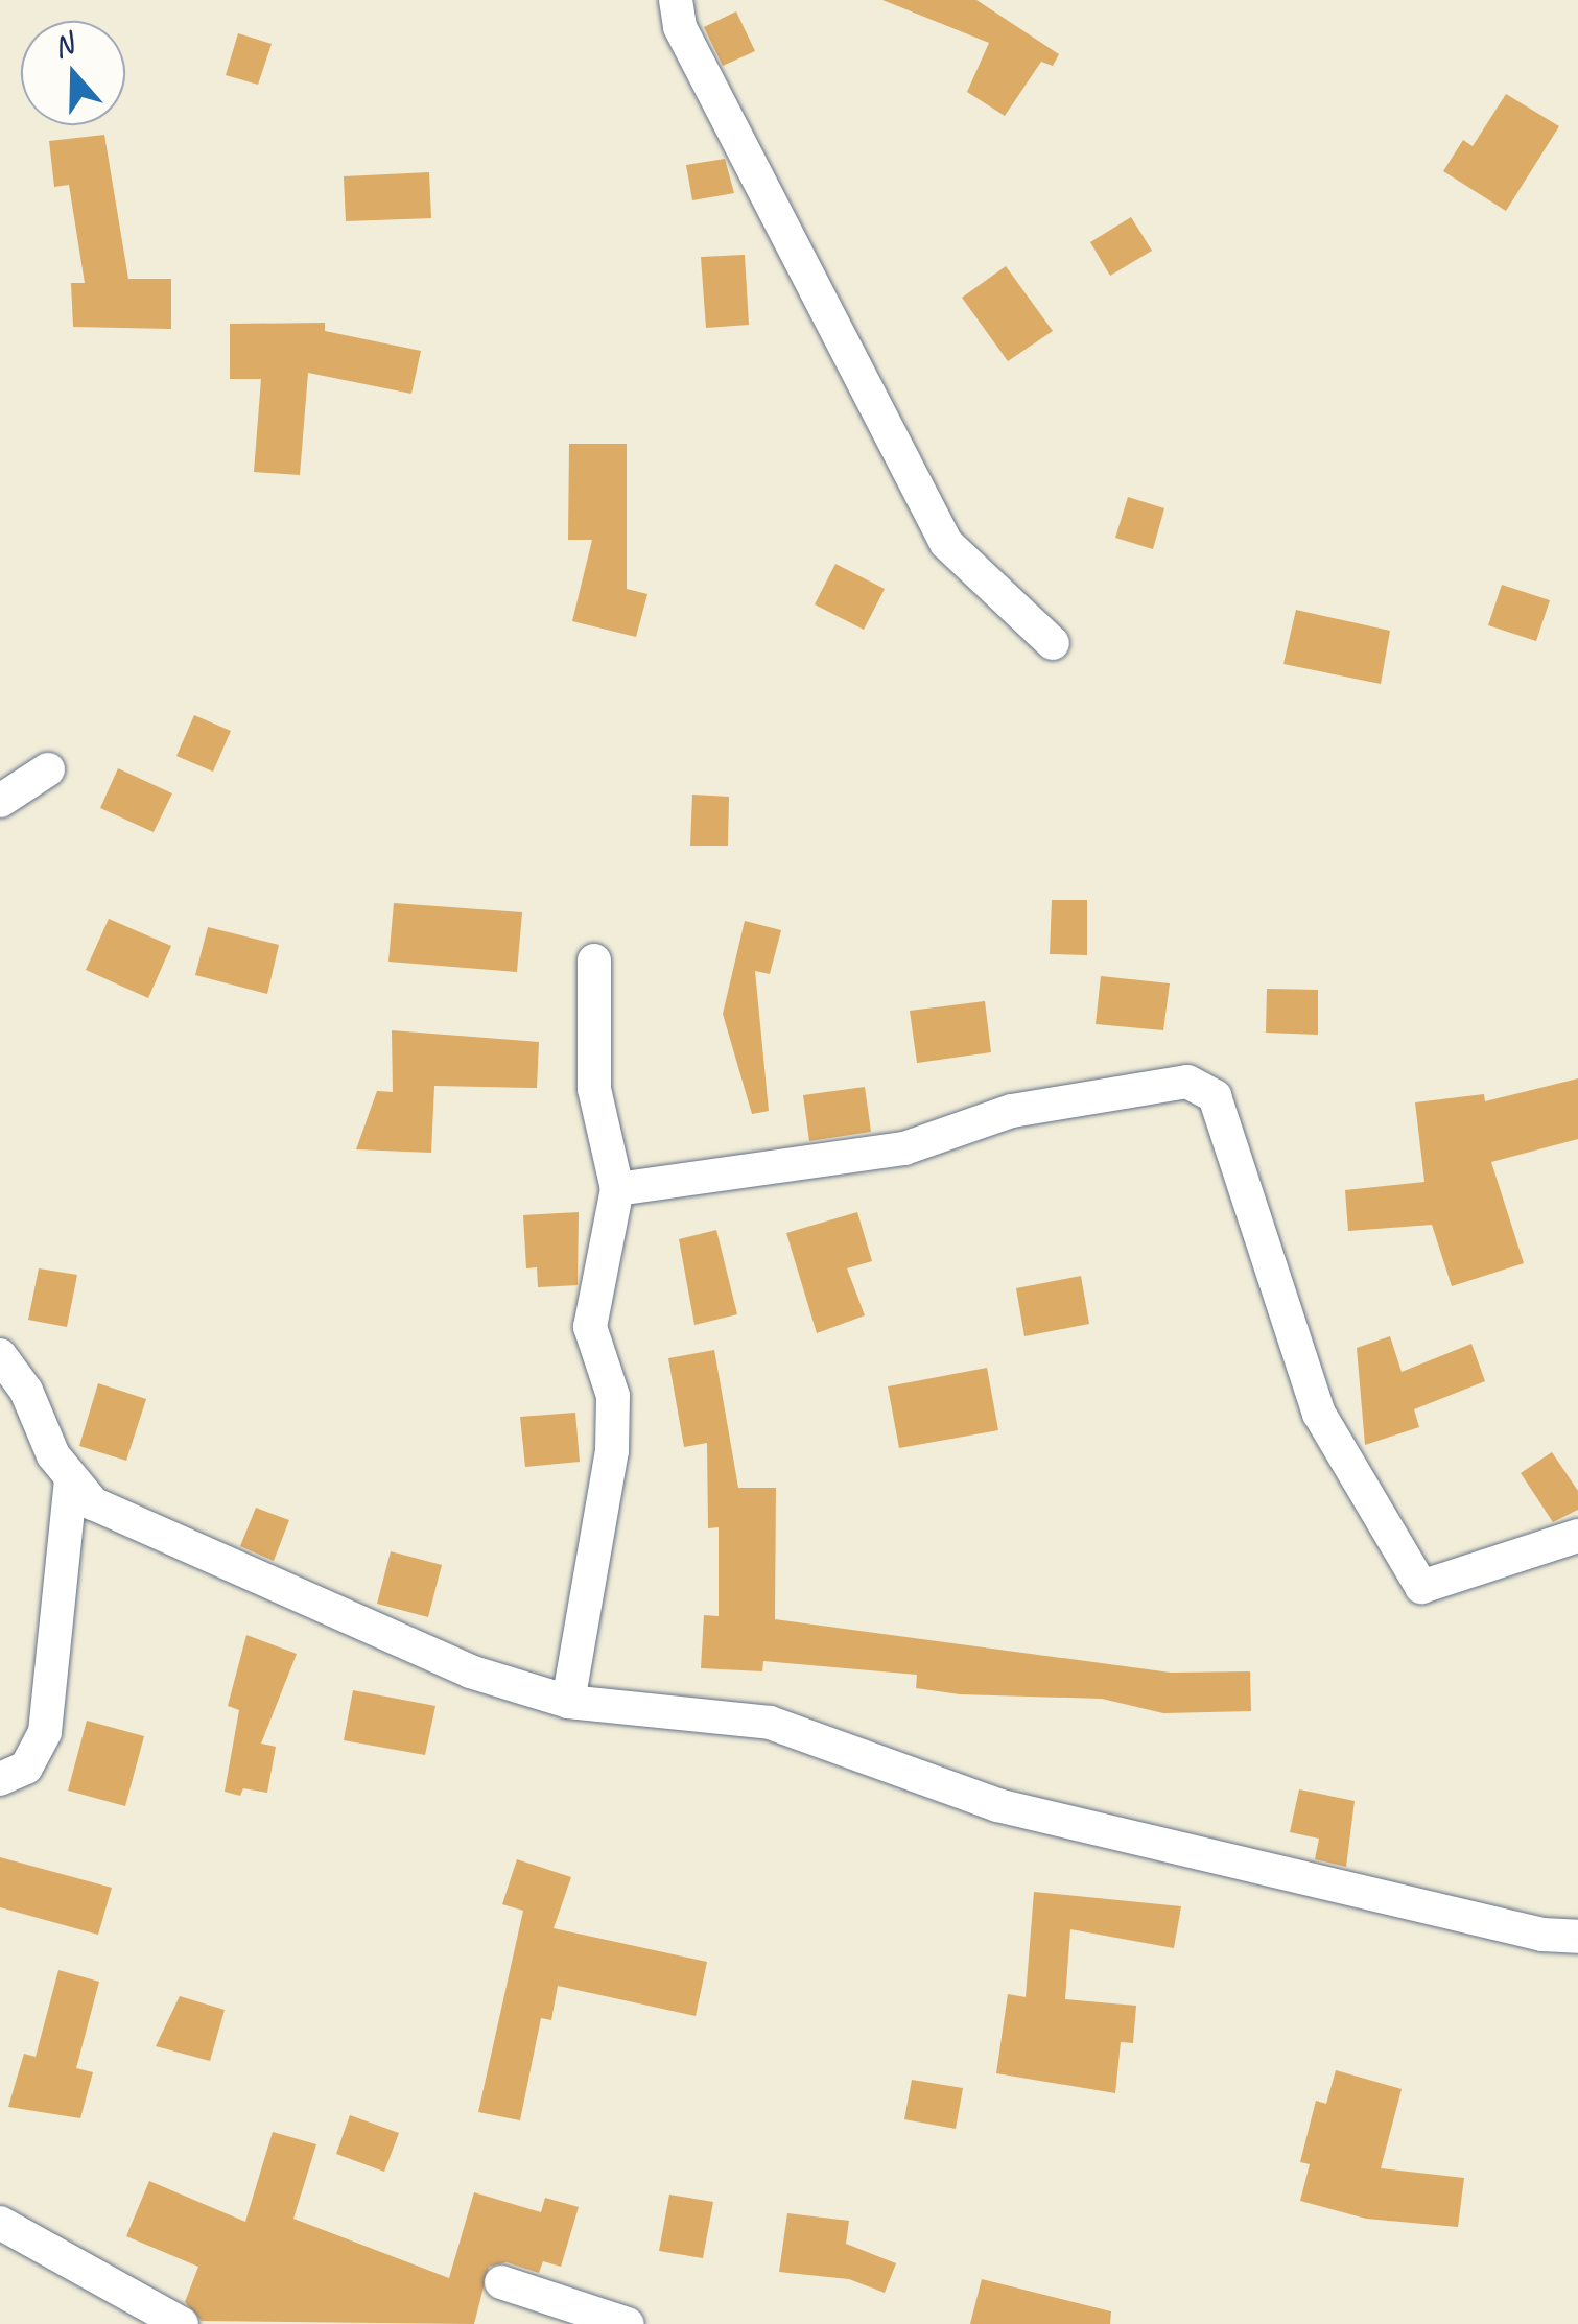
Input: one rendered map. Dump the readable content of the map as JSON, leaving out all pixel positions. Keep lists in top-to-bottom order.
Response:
{
  "north": "top"
}
